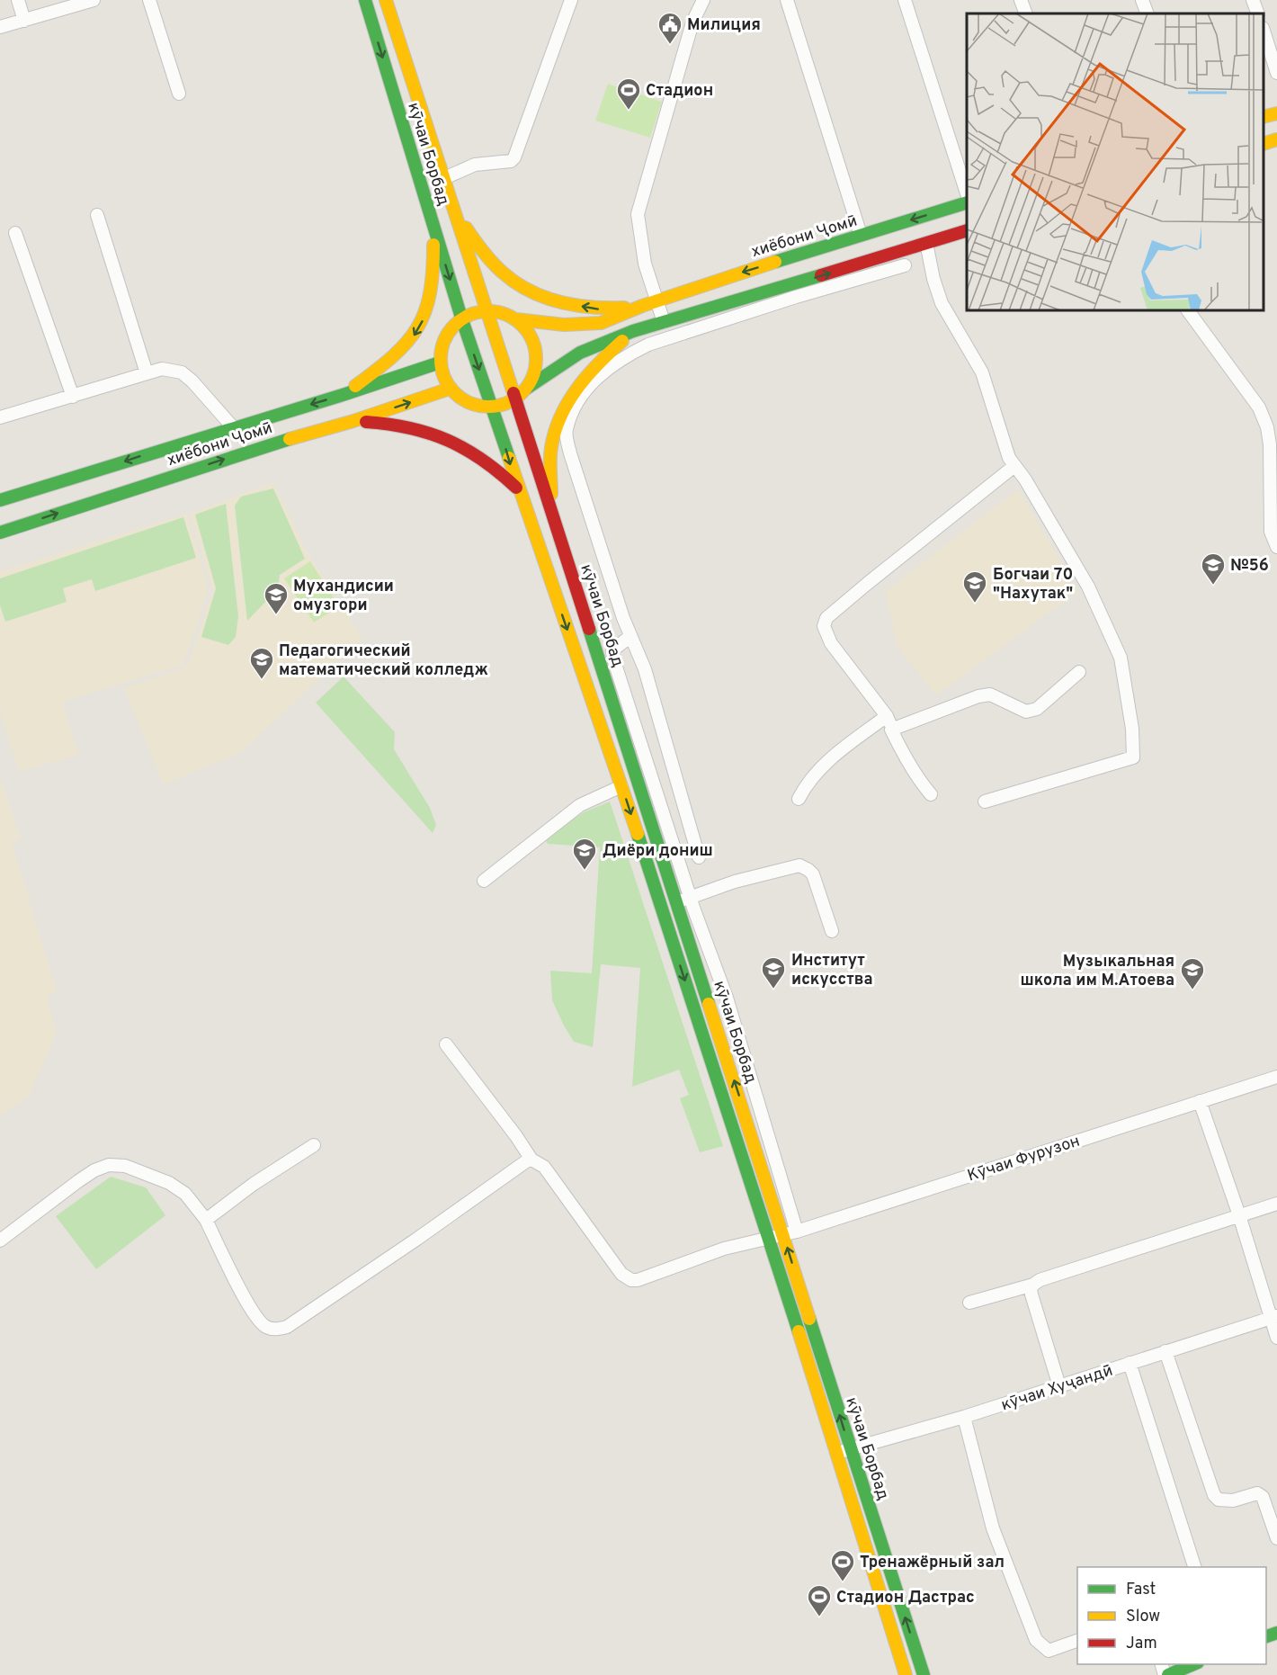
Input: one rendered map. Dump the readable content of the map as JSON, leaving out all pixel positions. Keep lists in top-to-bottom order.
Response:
{
  "streets": {
    "main road": ["кӯчаи Борбад", "хиёбони Ҷомӣ"],
    "street": ["Кӯчаи Фурузон", "кӯчаи Хуҷандӣ"]
  },
  "crossings": [
    ["кӯчаи Борбад", "Кӯчаи Фурузон"],
    ["кӯчаи Борбад", "кӯчаи Хуҷандӣ"]
  ],
  "places": {
    "public building": ["Милиция"],
    "sports": ["Стадион", "Тренажёрный зал", "Стадион Дастрас"],
    "school or university": [
      "№56",
      "Богчаи 70 \"Нахутак\"",
      "Мухандисии омузгори",
      "Педагогический математический колледж",
      "Диёри дониш",
      "Институт искусства",
      "Музыкальная школа им М.Атоева"
    ]
  },
  "legend": ["Fast", "Slow", "Jam"]
}
